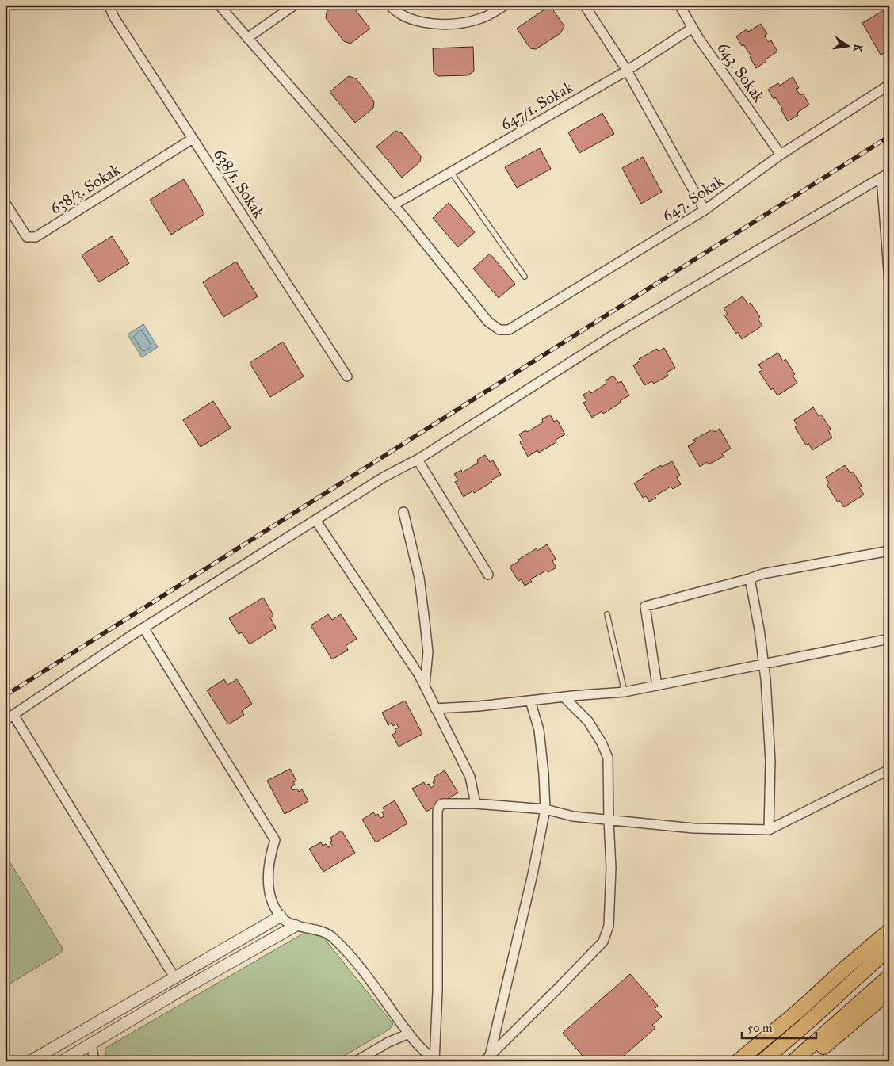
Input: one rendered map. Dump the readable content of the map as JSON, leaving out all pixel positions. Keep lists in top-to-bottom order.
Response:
{
  "streets": {
    "street": [
      "643. Sokak",
      "647/1. Sokak",
      "638/1. Sokak",
      "638/3. Sokak",
      "647. Sokak"
    ]
  },
  "crossings": [
    ["643. Sokak", "647/1. Sokak"],
    ["643. Sokak", "647. Sokak"],
    ["647/1. Sokak", "647. Sokak"],
    ["638/1. Sokak", "638/3. Sokak"]
  ],
  "scale_bar": "50 m",
  "north": "right"
}
